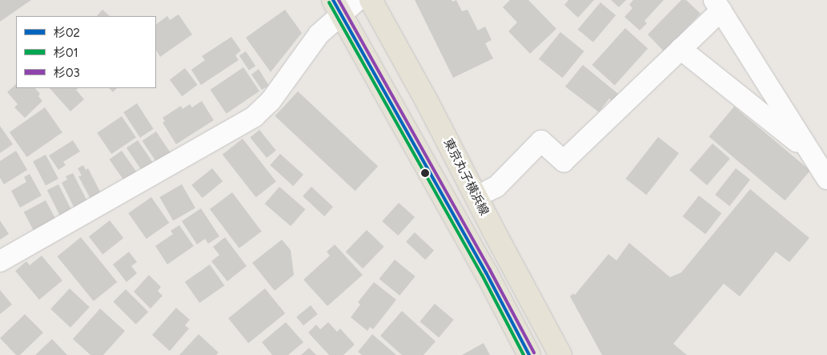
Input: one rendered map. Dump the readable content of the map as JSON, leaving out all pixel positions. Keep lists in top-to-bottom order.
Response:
{
  "streets": {
    "main road": ["東京丸子横浜線"]
  },
  "lines": ["transit line 杉02", "transit line 杉03", "transit line 杉01"],
  "legend": ["杉02", "杉01", "杉03"]
}
